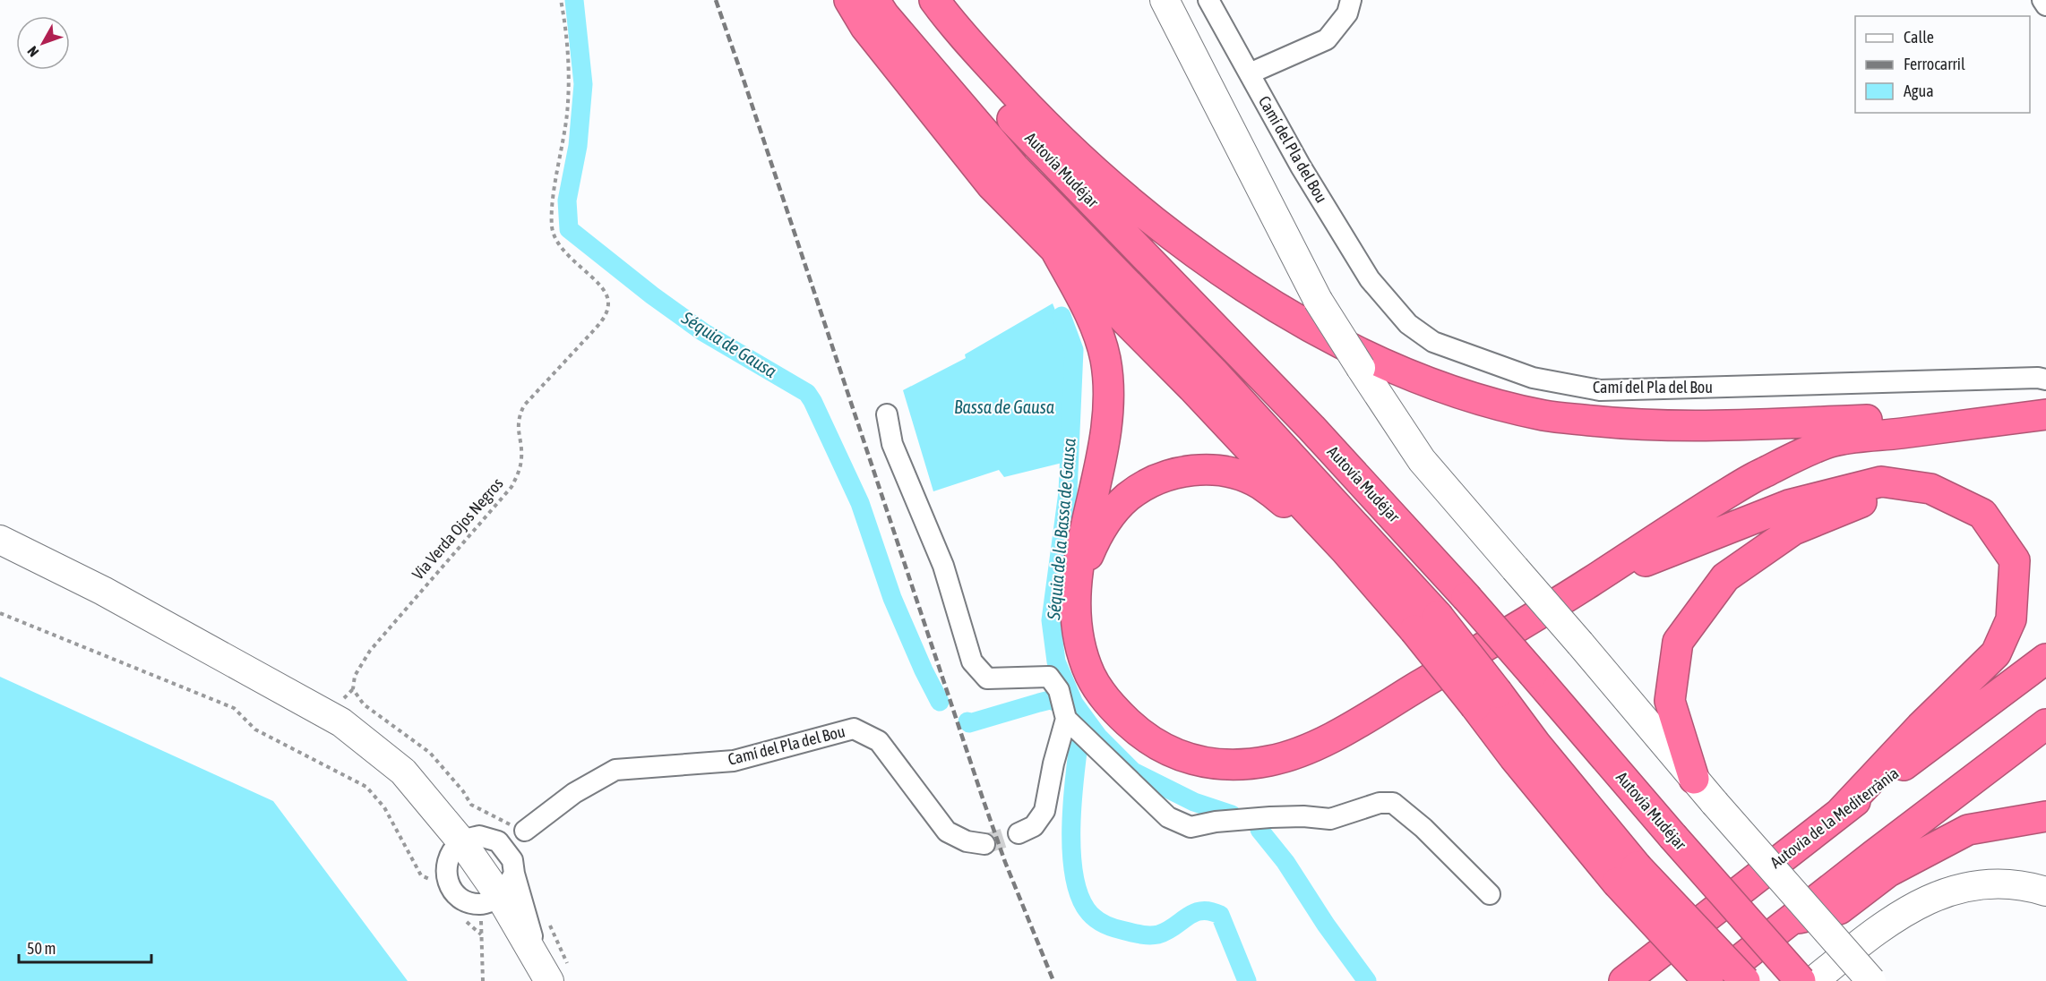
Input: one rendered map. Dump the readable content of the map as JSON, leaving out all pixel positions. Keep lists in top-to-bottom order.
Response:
{
  "streets": {
    "highway": ["Autovía Mudéjar", "Autovia de la Mediterrània"],
    "street": ["Camí del Pla del Bou"],
    "path": ["Via Verda Ojos Negros"]
  },
  "water": ["Séquia de Gausa", "Bassa de Gausa", "Séquia de la Bassa de Gausa"],
  "legend": ["Calle", "Ferrocarril", "Agua"],
  "scale_bar": "50 m",
  "north": "bottom left"
}
